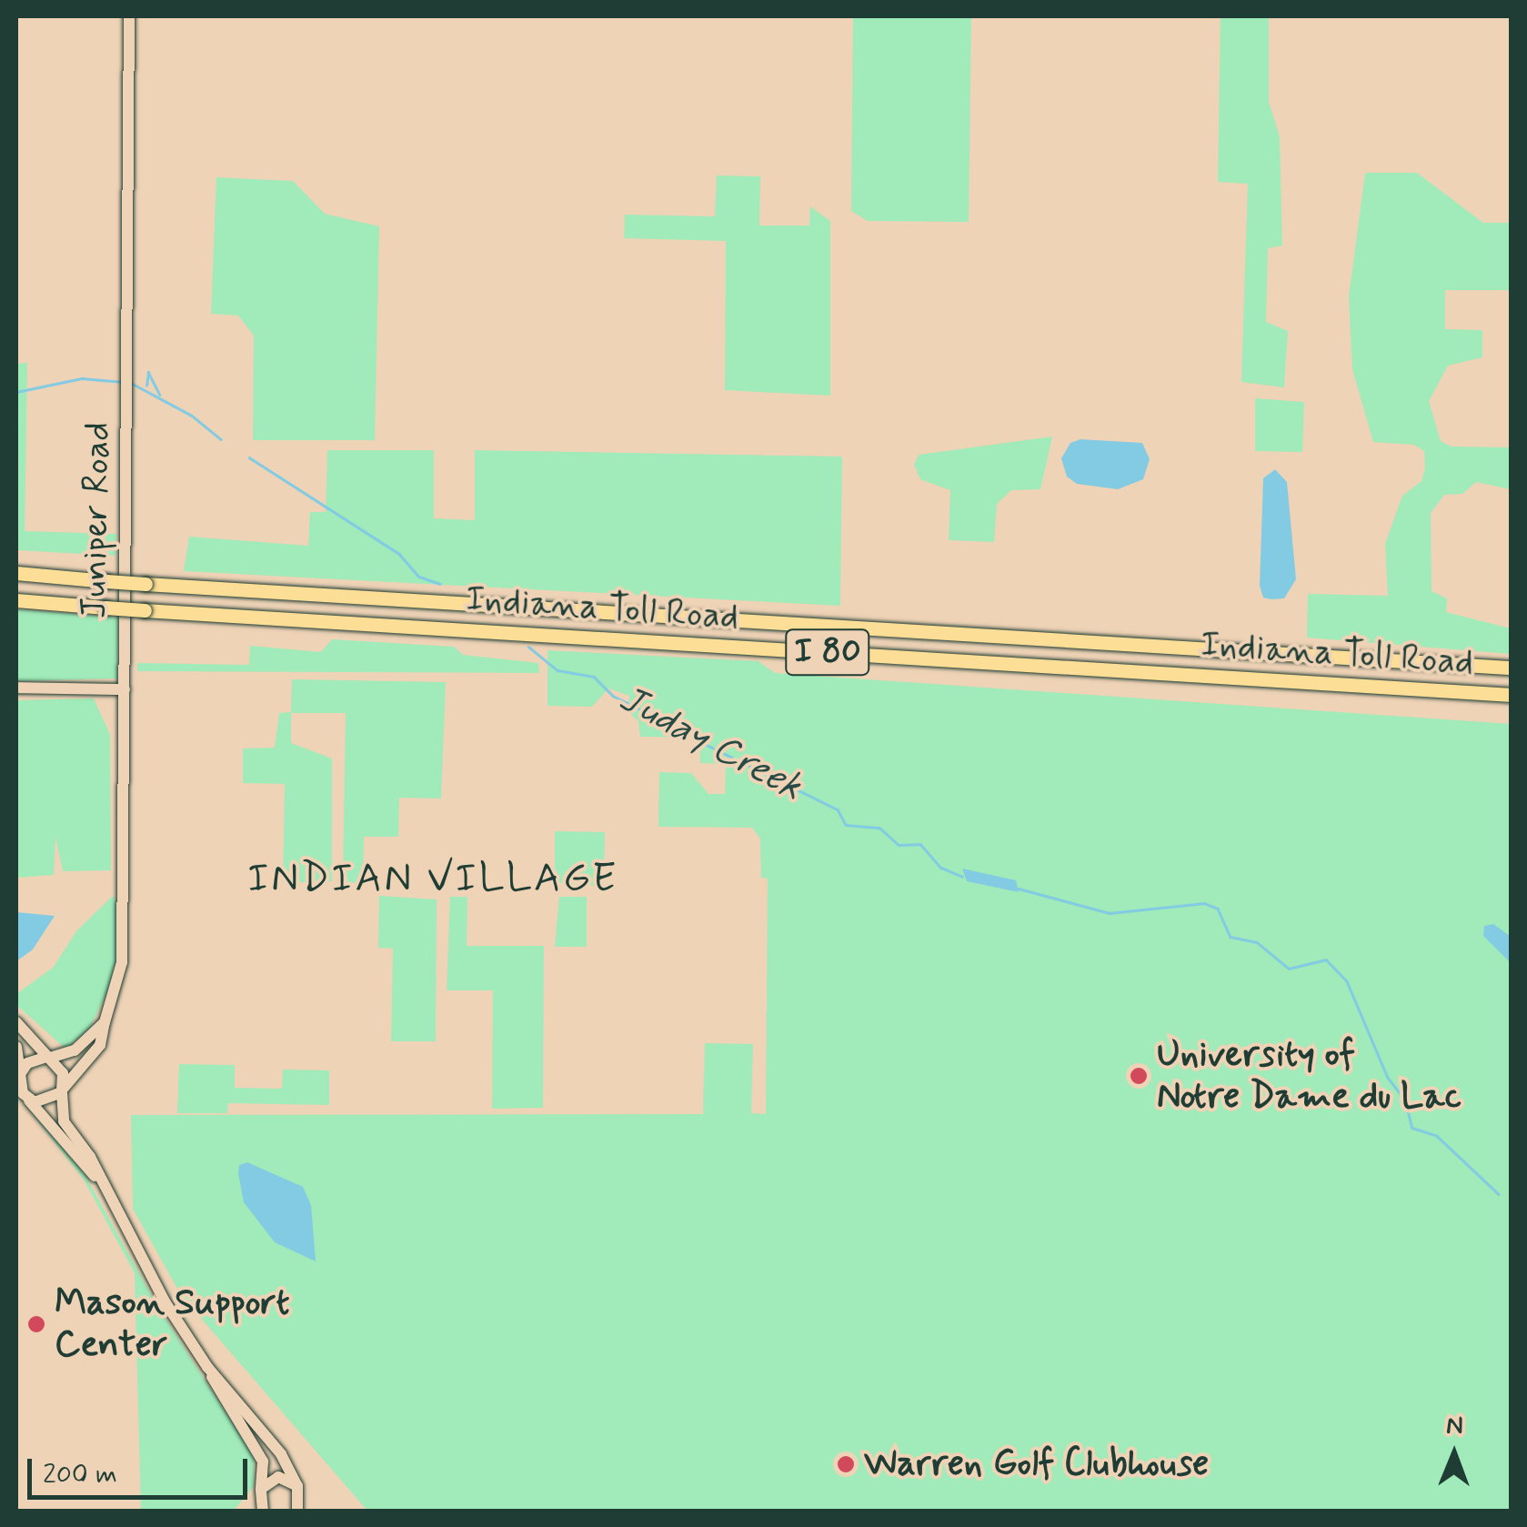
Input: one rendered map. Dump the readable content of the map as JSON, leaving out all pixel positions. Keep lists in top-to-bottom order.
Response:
{
  "streets": {
    "highway": ["Indiana Toll Road", "I 80"],
    "street": ["Juniper Road"]
  },
  "districts": ["INDIAN VILLAGE"],
  "water": ["Juday Creek"],
  "places": ["University of Notre Dame du Lac", "Mason Support Center", "Warren Golf Clubhouse"],
  "scale_bar": "200 m",
  "north": "top"
}
